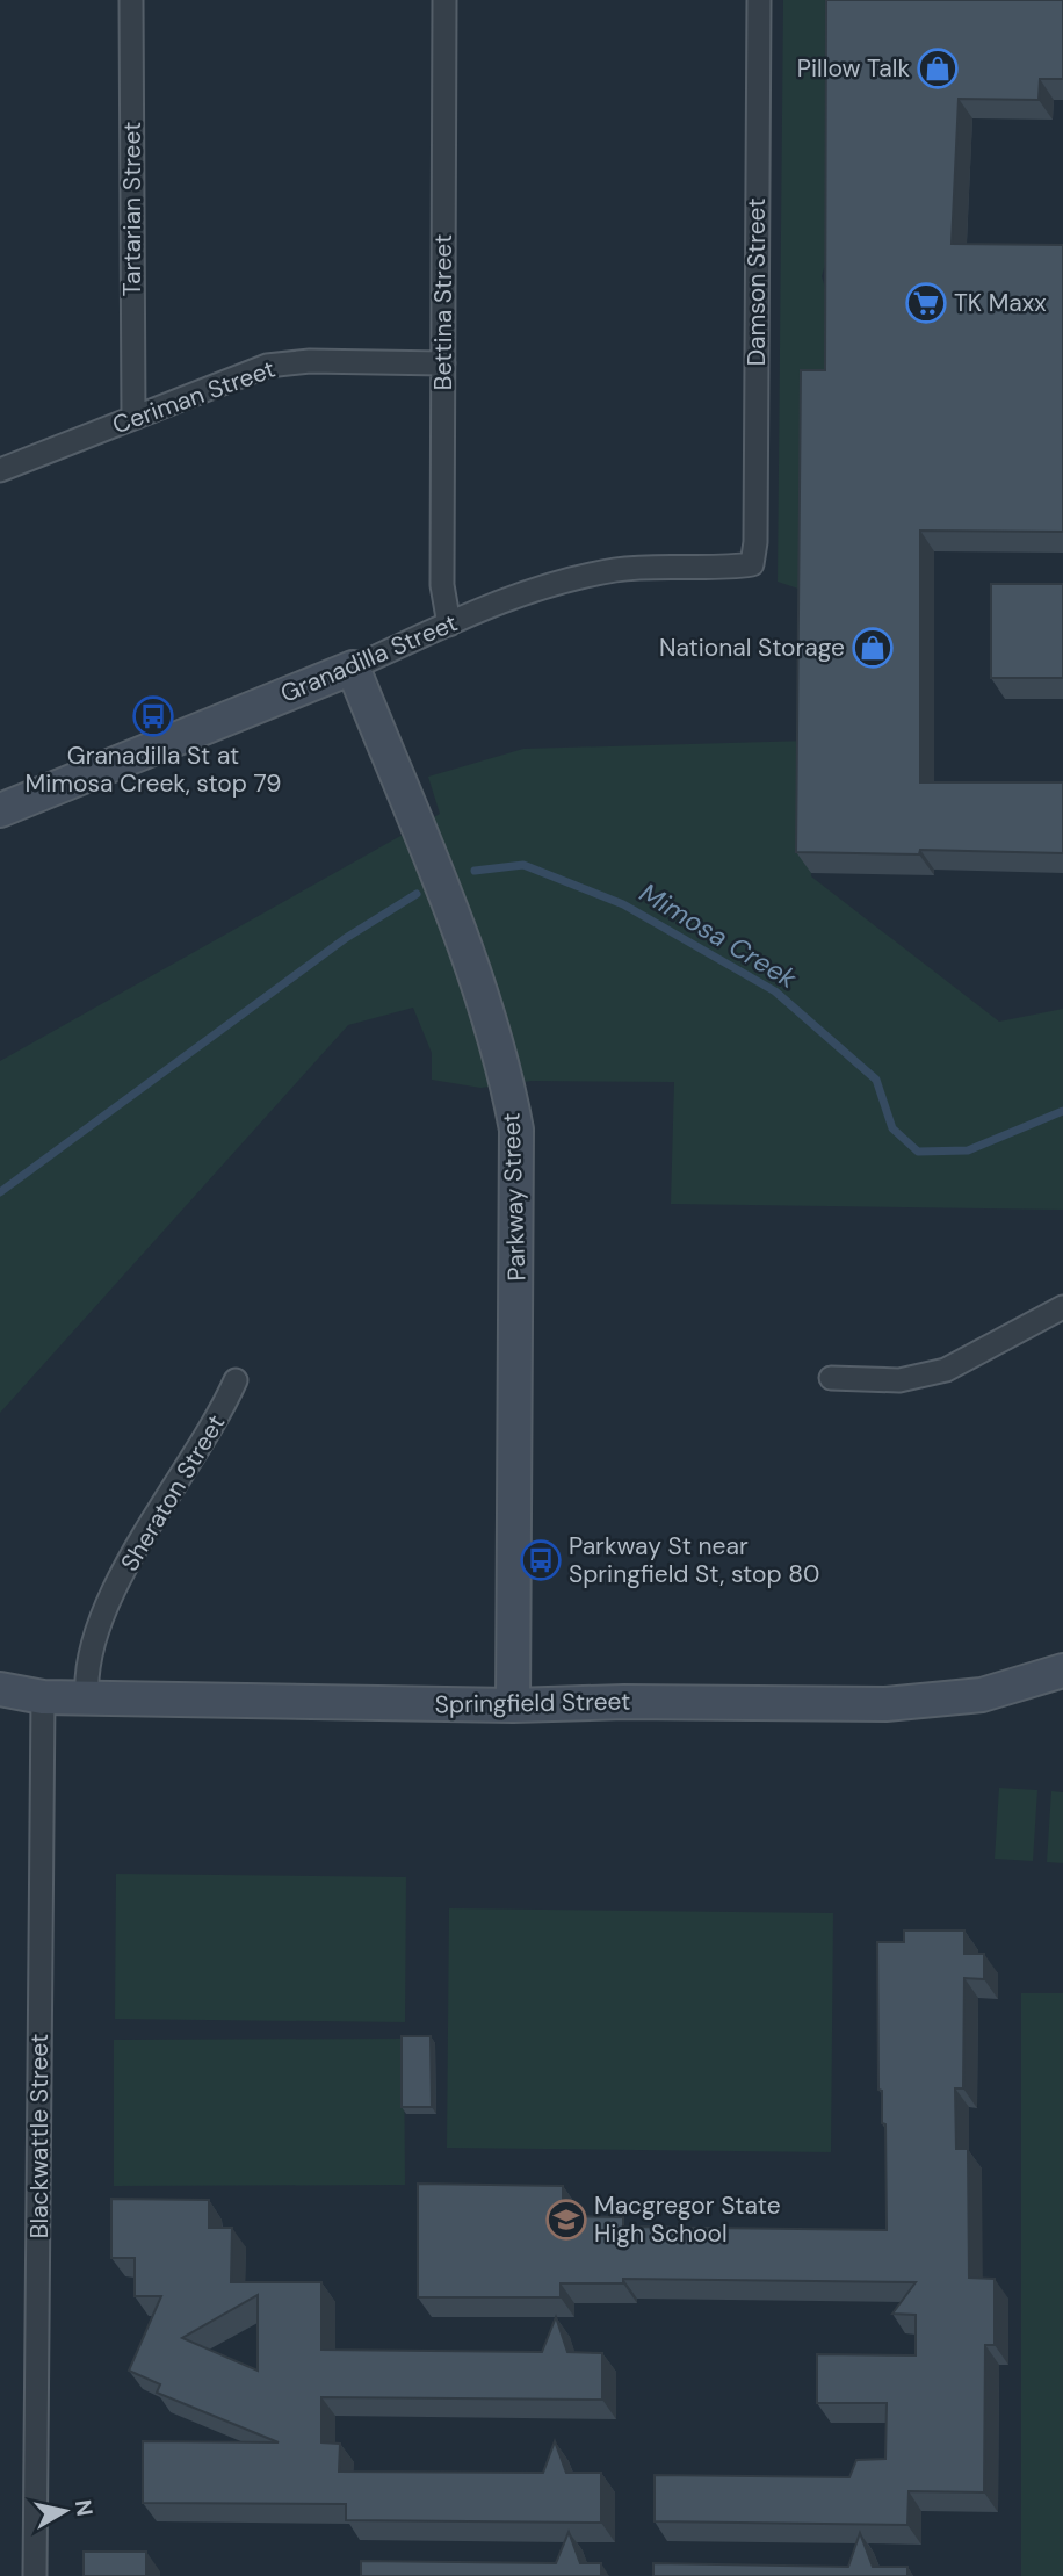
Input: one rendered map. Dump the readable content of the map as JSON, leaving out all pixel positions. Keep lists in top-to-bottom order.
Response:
{
  "streets": {
    "street": [
      "Tartarian Street",
      "Damson Street",
      "Bettina Street",
      "Ceriman Street",
      "Granadilla Street",
      "Parkway Street",
      "Sheraton Street",
      "Springfield Street",
      "Blackwattle Street"
    ]
  },
  "crossings": [
    ["Tartarian Street", "Ceriman Street"],
    ["Damson Street", "Granadilla Street"],
    ["Bettina Street", "Ceriman Street"],
    ["Bettina Street", "Granadilla Street"],
    ["Granadilla Street", "Parkway Street"],
    ["Parkway Street", "Springfield Street"],
    ["Sheraton Street", "Springfield Street"],
    ["Springfield Street", "Blackwattle Street"]
  ],
  "water": ["Mimosa Creek"],
  "places": {
    "shop": ["Pillow Talk", "National Storage"],
    "supermarket": ["TK Maxx"],
    "bus stop": ["Granadilla St at Mimosa Creek, stop 79", "Parkway St near Springfield St, stop 80"],
    "school or university": ["Macgregor State High School"]
  },
  "north": "right"
}
